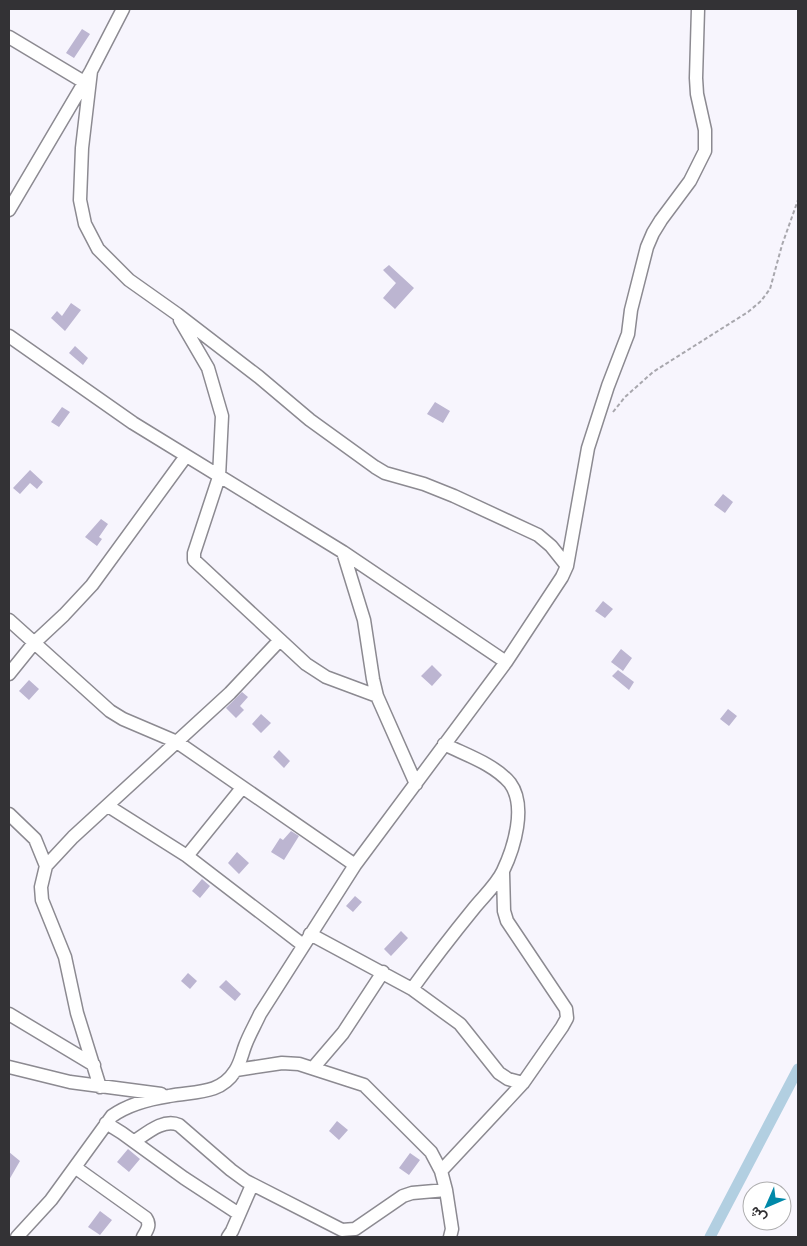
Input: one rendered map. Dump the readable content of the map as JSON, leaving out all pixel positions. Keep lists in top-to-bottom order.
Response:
{
  "north": "bottom left"
}
